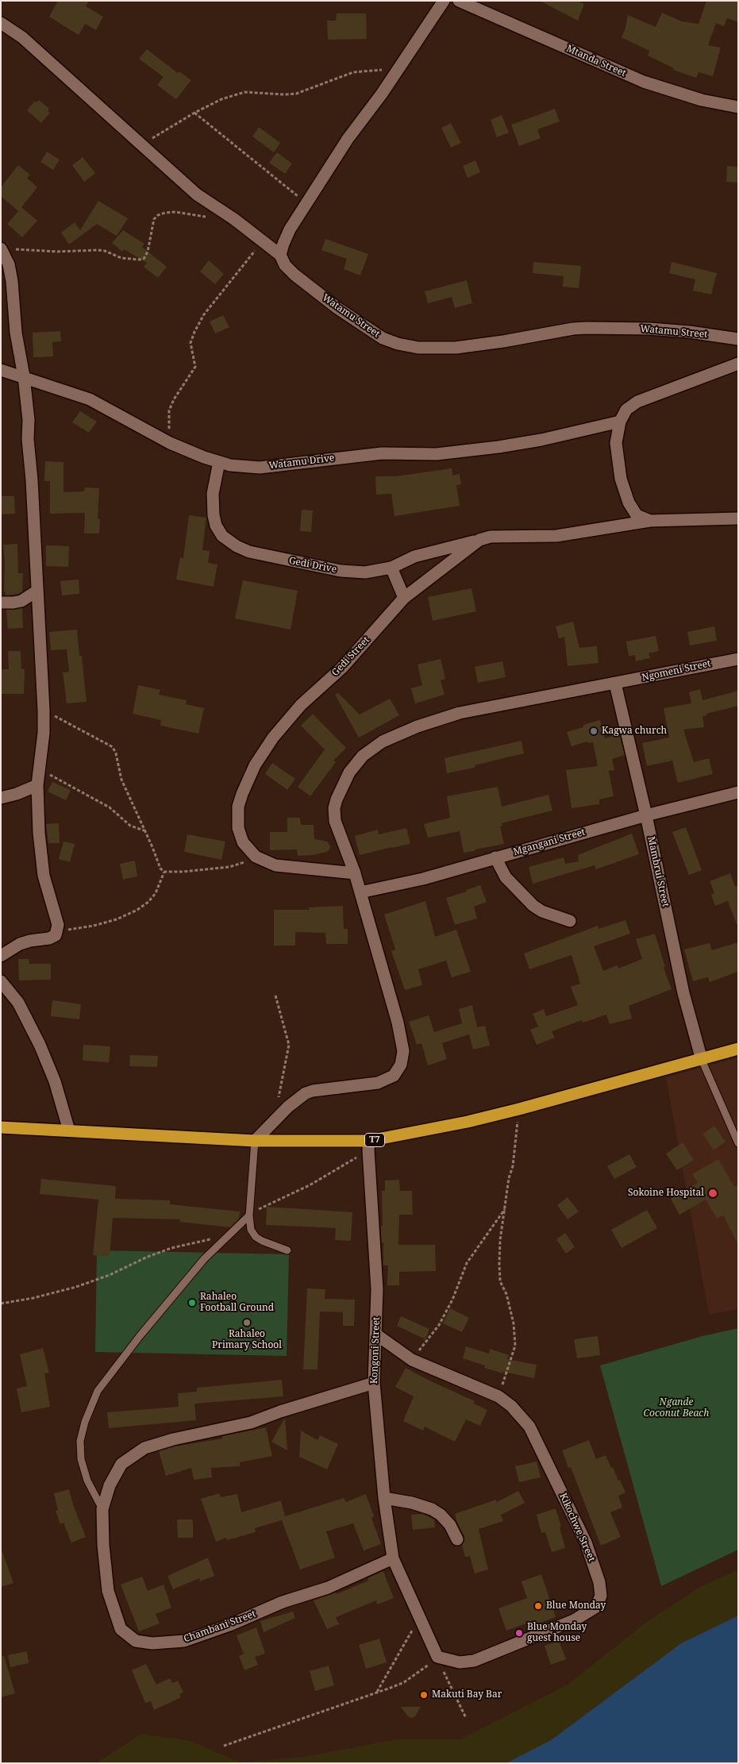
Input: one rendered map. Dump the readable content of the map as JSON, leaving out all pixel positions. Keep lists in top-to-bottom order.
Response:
{
  "streets": {
    "highway": ["T7"],
    "street": [
      "Mtanda Street",
      "Watamu Street",
      "Watamu Drive",
      "Gedi Drive",
      "Gedi Street",
      "Ngomeni Street",
      "Mgangani Street",
      "Mambrui Street",
      "Kongoni Street",
      "Kikochwe Street",
      "Chambani Street"
    ]
  },
  "crossings": [
    ["Watamu Drive", "Gedi Drive"],
    ["Gedi Drive", "Gedi Street"],
    ["Gedi Street", "Ngomeni Street"],
    ["Ngomeni Street", "Mgangani Street"],
    ["Ngomeni Street", "Mambrui Street"],
    ["Ngomeni Street", "T7"],
    ["Mgangani Street", "Mambrui Street"],
    ["Mambrui Street", "T7"],
    ["T7", "Kongoni Street"],
    ["Kongoni Street", "Kikochwe Street"],
    ["Kongoni Street", "Chambani Street"]
  ],
  "parks": ["Ngande Coconut Beach"],
  "places": [
    "Kagwa church",
    "Sokoine Hospital",
    "Rahaleo Football Ground",
    "Rahaleo Primary School",
    "Blue Monday",
    "Blue Monday guest house",
    "Makuti Bay Bar"
  ]
}
